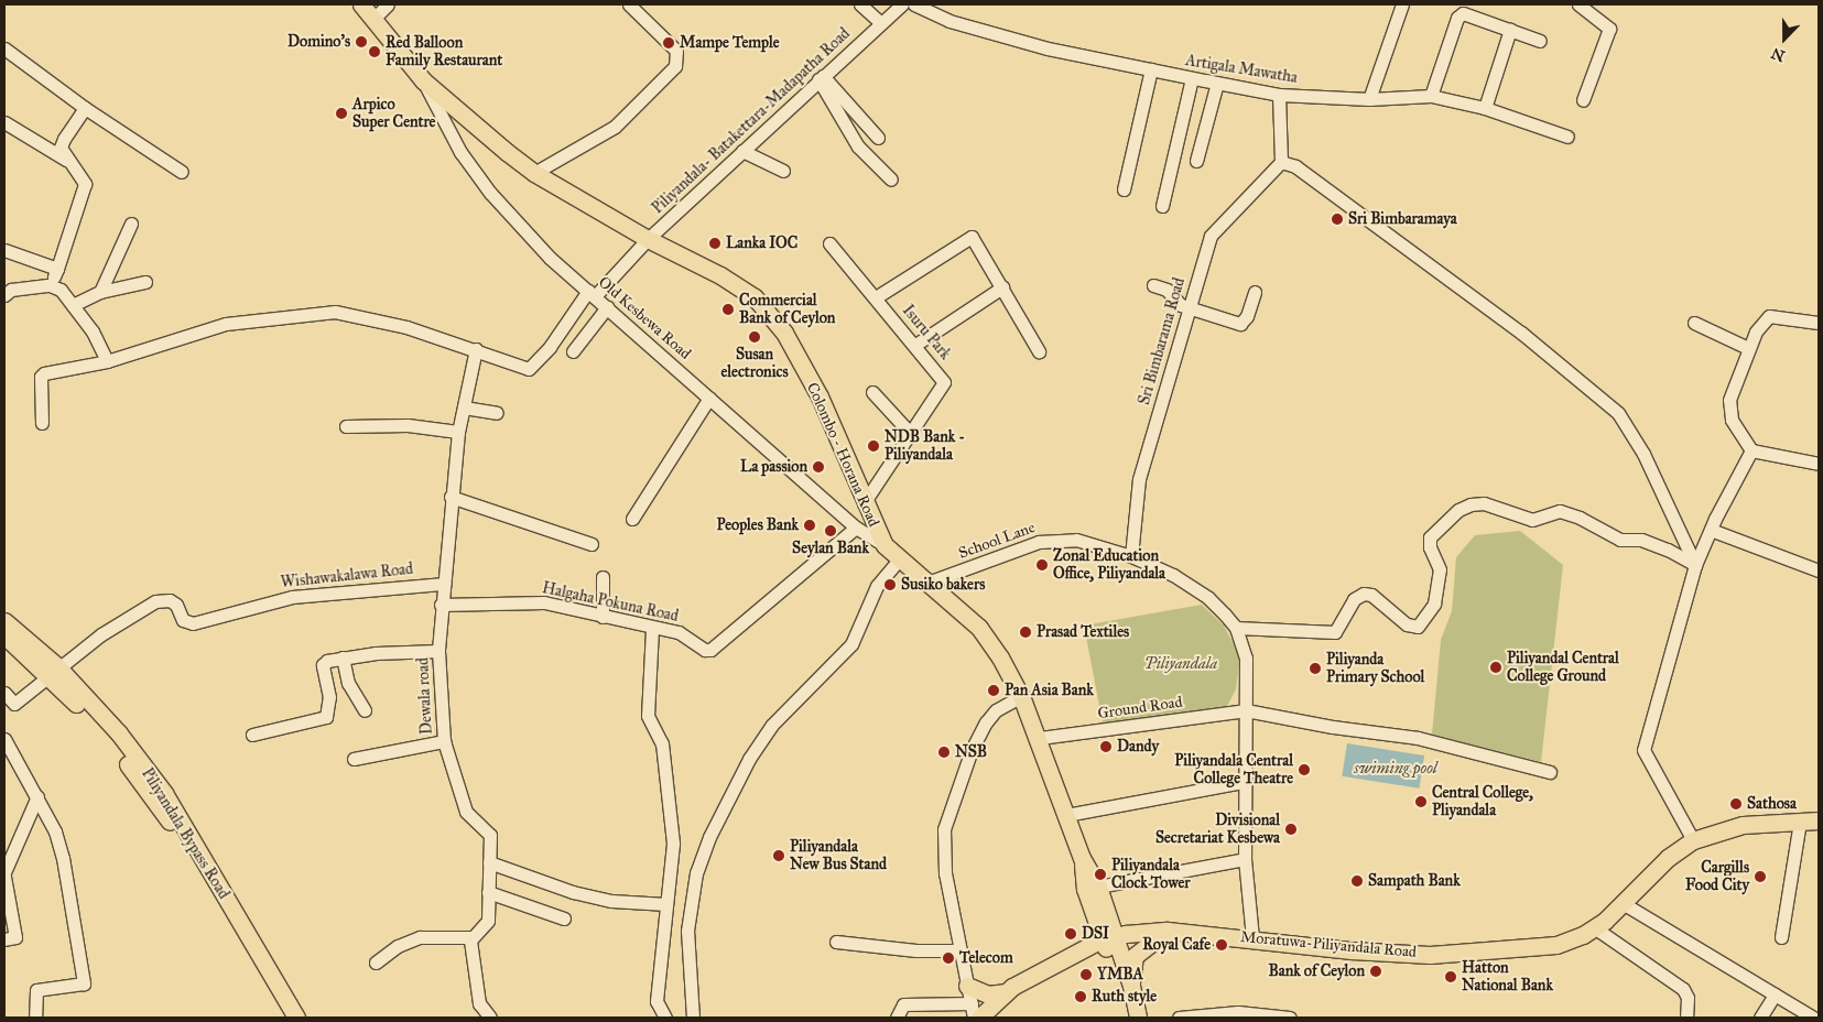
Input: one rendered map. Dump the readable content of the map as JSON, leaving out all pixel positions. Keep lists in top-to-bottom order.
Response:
{
  "streets": {
    "main road": ["Colombo - Horana Road", "Piliyandala Bypass Road", "Moratuwa-Piliyandala Road"],
    "street": [
      "Artigala Mawatha",
      "Piliyandala- Batakettara-Madapatha Road",
      "Old Kesbewa Road",
      "Isuru Park",
      "Sri Bimbarama Road",
      "School Lane",
      "Wishawakalawa Road",
      "Halgaha Pokuna Road",
      "Dewala road",
      "Ground Road"
    ]
  },
  "crossings": [
    ["Piliyandala- Batakettara-Madapatha Road", "Old Kesbewa Road"],
    ["Piliyandala- Batakettara-Madapatha Road", "Colombo - Horana Road"],
    ["Old Kesbewa Road", "Colombo - Horana Road"],
    ["Old Kesbewa Road", "Halgaha Pokuna Road"],
    ["Isuru Park", "Colombo - Horana Road"],
    ["Sri Bimbarama Road", "School Lane"],
    ["Colombo - Horana Road", "School Lane"],
    ["Colombo - Horana Road", "Ground Road"],
    ["School Lane", "Ground Road"],
    ["School Lane", "Moratuwa-Piliyandala Road"],
    ["Wishawakalawa Road", "Dewala road"],
    ["Wishawakalawa Road", "Piliyandala Bypass Road"],
    ["Halgaha Pokuna Road", "Dewala road"]
  ],
  "water": ["swiming pool"],
  "parks": ["Piliyandala"],
  "places": [
    "Domino's",
    "Mampe Temple",
    "Red Balloon Family Restaurant",
    "Arpico Super Centre",
    "Sri Bimbaramaya",
    "Lanka IOC",
    "Commercial Bank of Ceylon",
    "Susan electronics",
    "NDB Bank - Piliyandala",
    "La passion",
    "Peoples Bank",
    "Seylan Bank",
    "Zonal Education Office, Piliyandala",
    "Susiko bakers",
    "Prasad Textiles",
    "Piliyandal Central College Ground",
    "Piliyanda Primary School",
    "Pan Asia Bank",
    "Dandy",
    "NSB",
    "Piliyandala Central College Theatre",
    "Central College, Pliyandala",
    "Sathosa",
    "Divisional Secretariat Kesbewa",
    "Piliyandala New Bus Stand",
    "Piliyandala Clock Tower",
    "Cargills Food City",
    "Sampath Bank",
    "DSI",
    "Royal Cafe",
    "Telecom",
    "Bank of Ceylon",
    "YMBA",
    "Hatton National Bank",
    "Ruth style"
  ],
  "north": "bottom"
}
